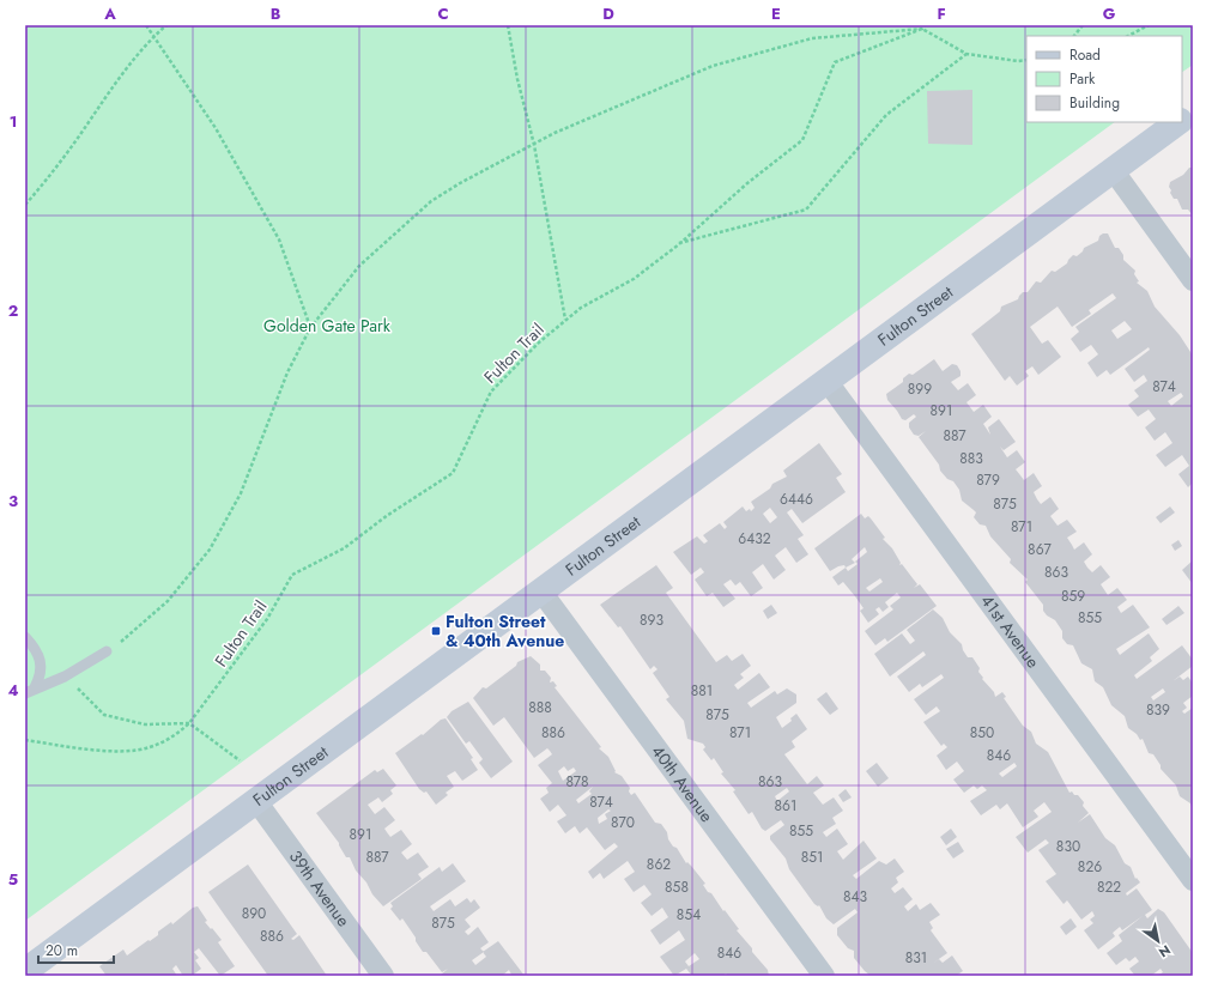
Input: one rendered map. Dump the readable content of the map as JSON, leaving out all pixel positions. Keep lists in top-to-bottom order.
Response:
{
  "streets": {
    "main road": ["Fulton Street"],
    "street": ["41st Avenue", "40th Avenue", "39th Avenue"],
    "path": ["Fulton Trail"]
  },
  "crossings": [
    ["Fulton Street", "41st Avenue"],
    ["Fulton Street", "40th Avenue"],
    ["Fulton Street", "39th Avenue"]
  ],
  "parks": ["Golden Gate Park"],
  "places": {
    "transit": ["Fulton Street & 40th Avenue"]
  },
  "house_numbers": [
    "874",
    "899",
    "891",
    "887",
    "883",
    "879",
    "6446",
    "875",
    "871",
    "6432",
    "867",
    "863",
    "859",
    "855",
    "893",
    "881",
    "888",
    "839",
    "875",
    "886",
    "871",
    "850",
    "846",
    "878",
    "863",
    "874",
    "861",
    "870",
    "855",
    "891",
    "830",
    "887",
    "851",
    "862",
    "826",
    "858",
    "822",
    "843",
    "890",
    "854",
    "875",
    "886",
    "846",
    "831"
  ],
  "legend": ["Road", "Park", "Building"],
  "scale_bar": "20 m",
  "north": "bottom right",
  "grid": {
    "columns": [
      "A",
      "B",
      "C",
      "D",
      "E",
      "F",
      "G"
    ],
    "rows": [
      "1",
      "2",
      "3",
      "4",
      "5"
    ]
  }
}
